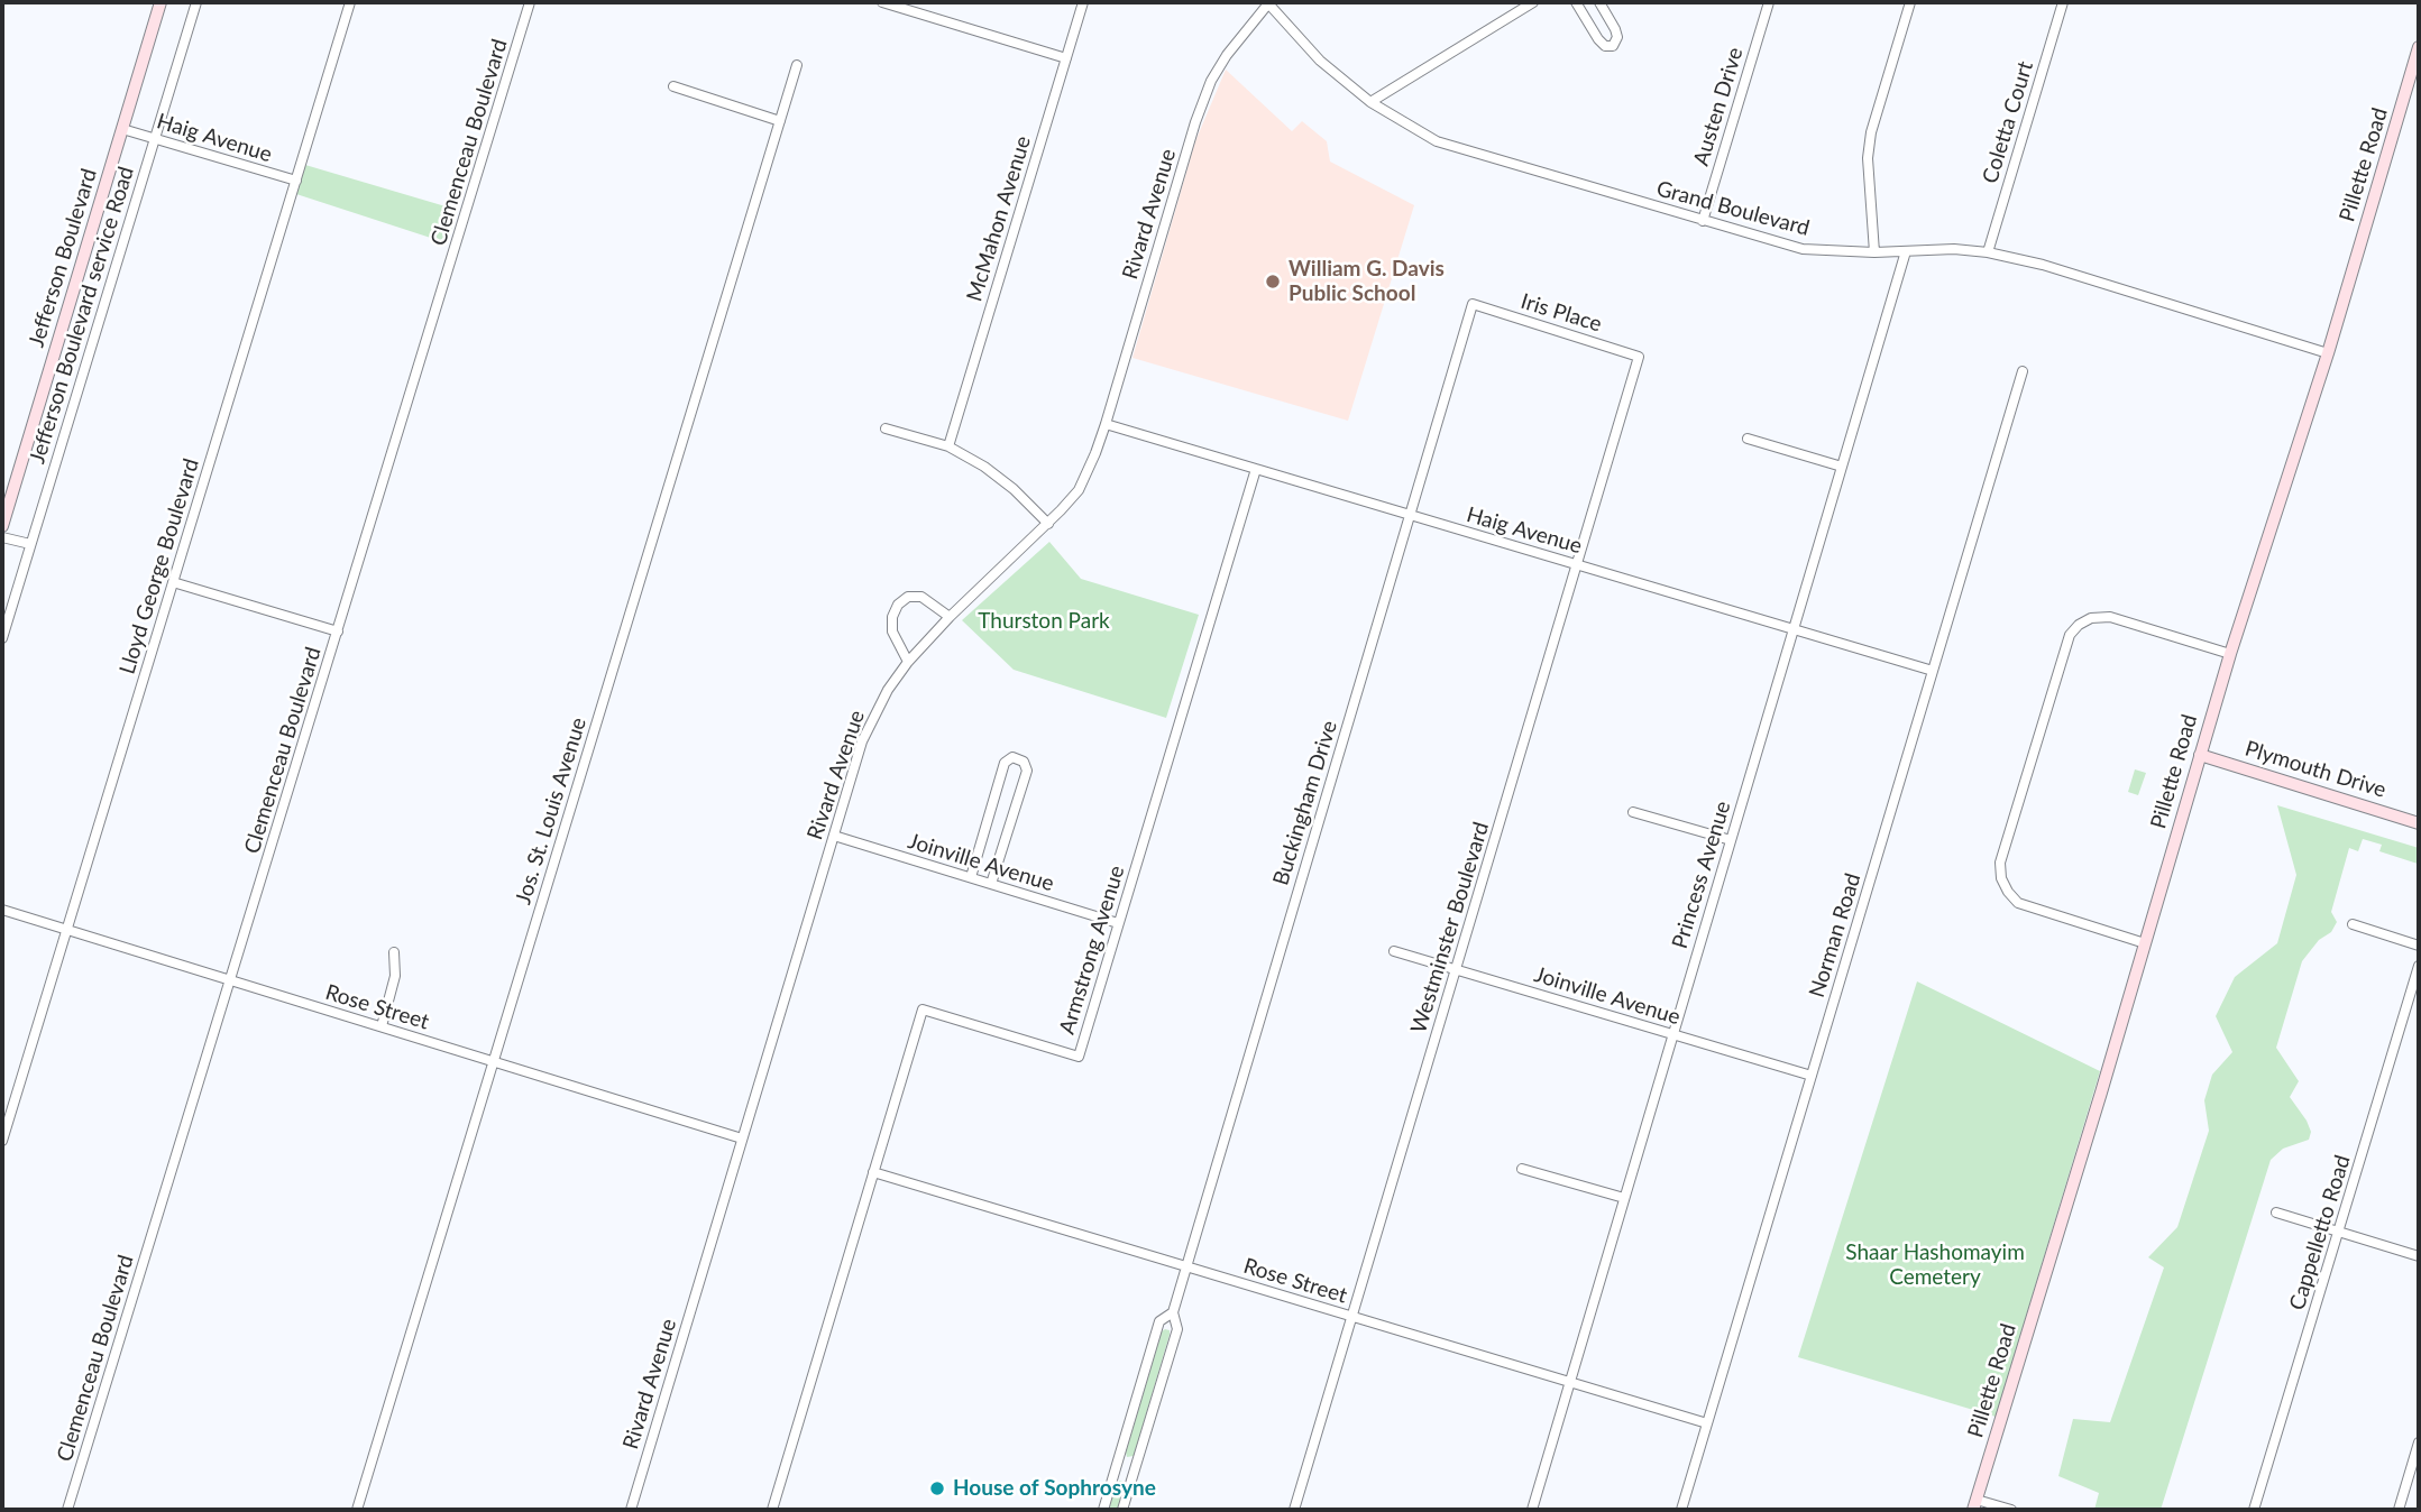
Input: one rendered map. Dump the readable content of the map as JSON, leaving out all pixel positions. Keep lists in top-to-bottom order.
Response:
{
  "streets": {
    "street": [
      "Austen Drive",
      "Coletta Court",
      "Haig Avenue",
      "Clemenceau Boulevard",
      "Pillette Road",
      "Grand Boulevard",
      "Rivard Avenue",
      "McMahon Avenue",
      "Jefferson Boulevard",
      "Iris Place",
      "Jefferson Boulevard service Road",
      "Lloyd George Boulevard",
      "Plymouth Drive",
      "Buckingham Drive",
      "Jos. St. Louis Avenue",
      "Joinville Avenue",
      "Princess Avenue",
      "Westminster Boulevard",
      "Norman Road",
      "Armstrong Avenue",
      "Rose Street",
      "Cappelletto Road"
    ]
  },
  "crossings": [
    ["Austen Drive", "Grand Boulevard"],
    ["Coletta Court", "Grand Boulevard"],
    ["Haig Avenue", "Rivard Avenue"],
    ["Haig Avenue", "Jefferson Boulevard"],
    ["Haig Avenue", "Jefferson Boulevard service Road"],
    ["Haig Avenue", "Lloyd George Boulevard"],
    ["Haig Avenue", "Buckingham Drive"],
    ["Haig Avenue", "Princess Avenue"],
    ["Haig Avenue", "Westminster Boulevard"],
    ["Haig Avenue", "Norman Road"],
    ["Haig Avenue", "Armstrong Avenue"],
    ["Clemenceau Boulevard", "Rose Street"],
    ["Pillette Road", "Grand Boulevard"],
    ["Pillette Road", "Plymouth Drive"],
    ["Grand Boulevard", "Rivard Avenue"],
    ["Grand Boulevard", "Princess Avenue"],
    ["Rivard Avenue", "Joinville Avenue"],
    ["Rivard Avenue", "Rose Street"],
    ["Iris Place", "Buckingham Drive"],
    ["Iris Place", "Westminster Boulevard"],
    ["Lloyd George Boulevard", "Rose Street"],
    ["Buckingham Drive", "Rose Street"],
    ["Jos. St. Louis Avenue", "Rose Street"],
    ["Joinville Avenue", "Princess Avenue"],
    ["Joinville Avenue", "Westminster Boulevard"],
    ["Joinville Avenue", "Norman Road"],
    ["Joinville Avenue", "Armstrong Avenue"],
    ["Princess Avenue", "Rose Street"],
    ["Westminster Boulevard", "Rose Street"],
    ["Norman Road", "Rose Street"],
    ["Armstrong Avenue", "Rose Street"]
  ],
  "parks": ["Thurston Park", "Shaar Hashomayim Cemetery"],
  "places": ["William G. Davis Public School", "House of Sophrosyne"]
}
